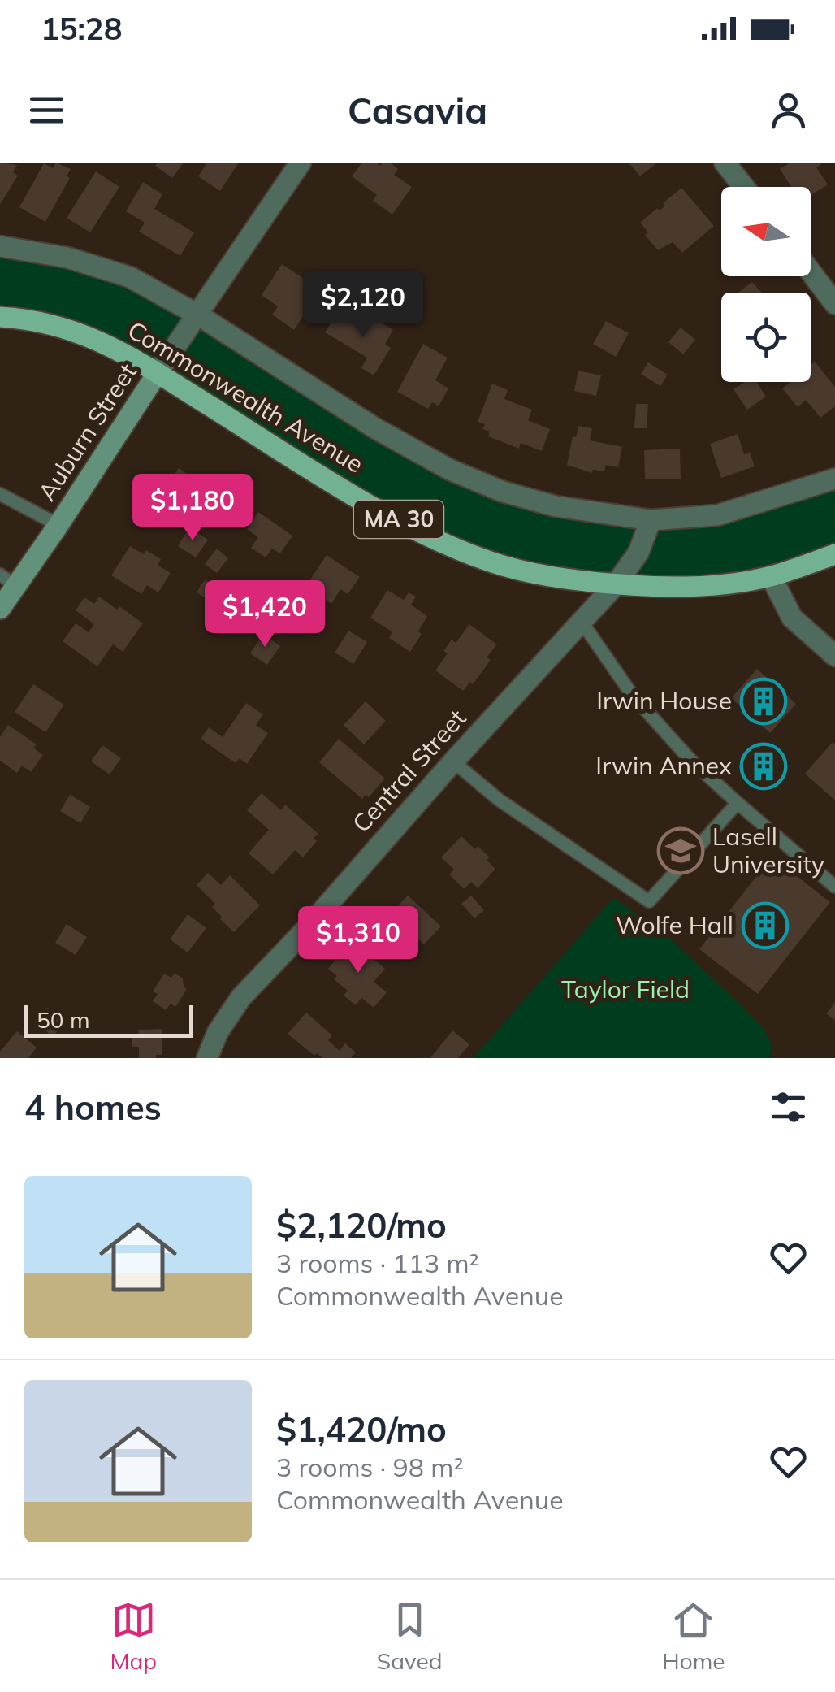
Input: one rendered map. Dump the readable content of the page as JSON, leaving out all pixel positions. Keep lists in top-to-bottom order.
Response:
{
  "streets": {
    "main road": ["Commonwealth Avenue", "Auburn Street", "MA 30"],
    "street": ["Central Street"]
  },
  "crossings": [
    ["Commonwealth Avenue", "Auburn Street"],
    ["Commonwealth Avenue", "Central Street"]
  ],
  "parks": ["Taylor Field"],
  "places": {
    "building": ["Irwin House", "Irwin Annex", "Wolfe Hall"],
    "school or university": ["Lasell University"]
  },
  "scale_bar": "50 m",
  "north": "left",
  "page": {
    "status": "15:28",
    "header": "Casavia",
    "price": [
      "$2,120",
      "$1,180",
      "$1,420",
      "$1,310"
    ],
    "scale": "50 m",
    "heading": "4 homes",
    "list": [
      {
        "name": "$2,120/mo",
        "note": "3 rooms · 113 m² · Commonwealth Avenue"
      },
      {
        "name": "$1,420/mo",
        "note": "3 rooms · 98 m² · Commonwealth Avenue"
      }
    ],
    "tabs": ["Map", "Saved", "Home"]
  }
}
